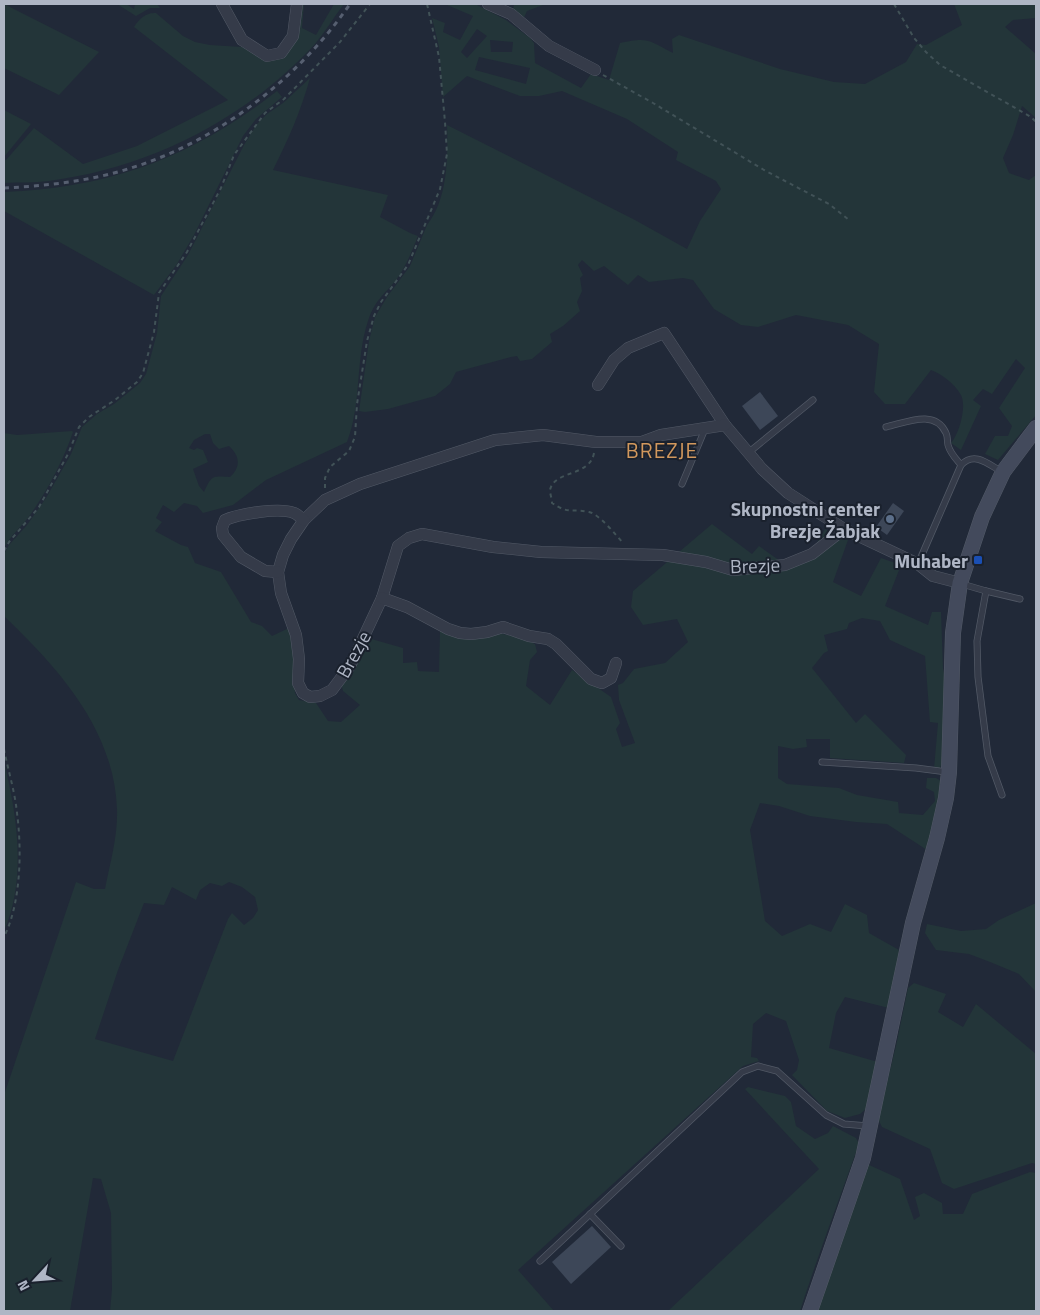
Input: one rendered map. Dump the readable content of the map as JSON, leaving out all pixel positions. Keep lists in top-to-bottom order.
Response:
{
  "streets": {
    "street": ["Brezje"]
  },
  "districts": ["BREZJE"],
  "places": {
    "other": ["Skupnostni center Brezje Žabjak"],
    "transit": ["Muhaber"]
  },
  "north": "bottom left"
}
